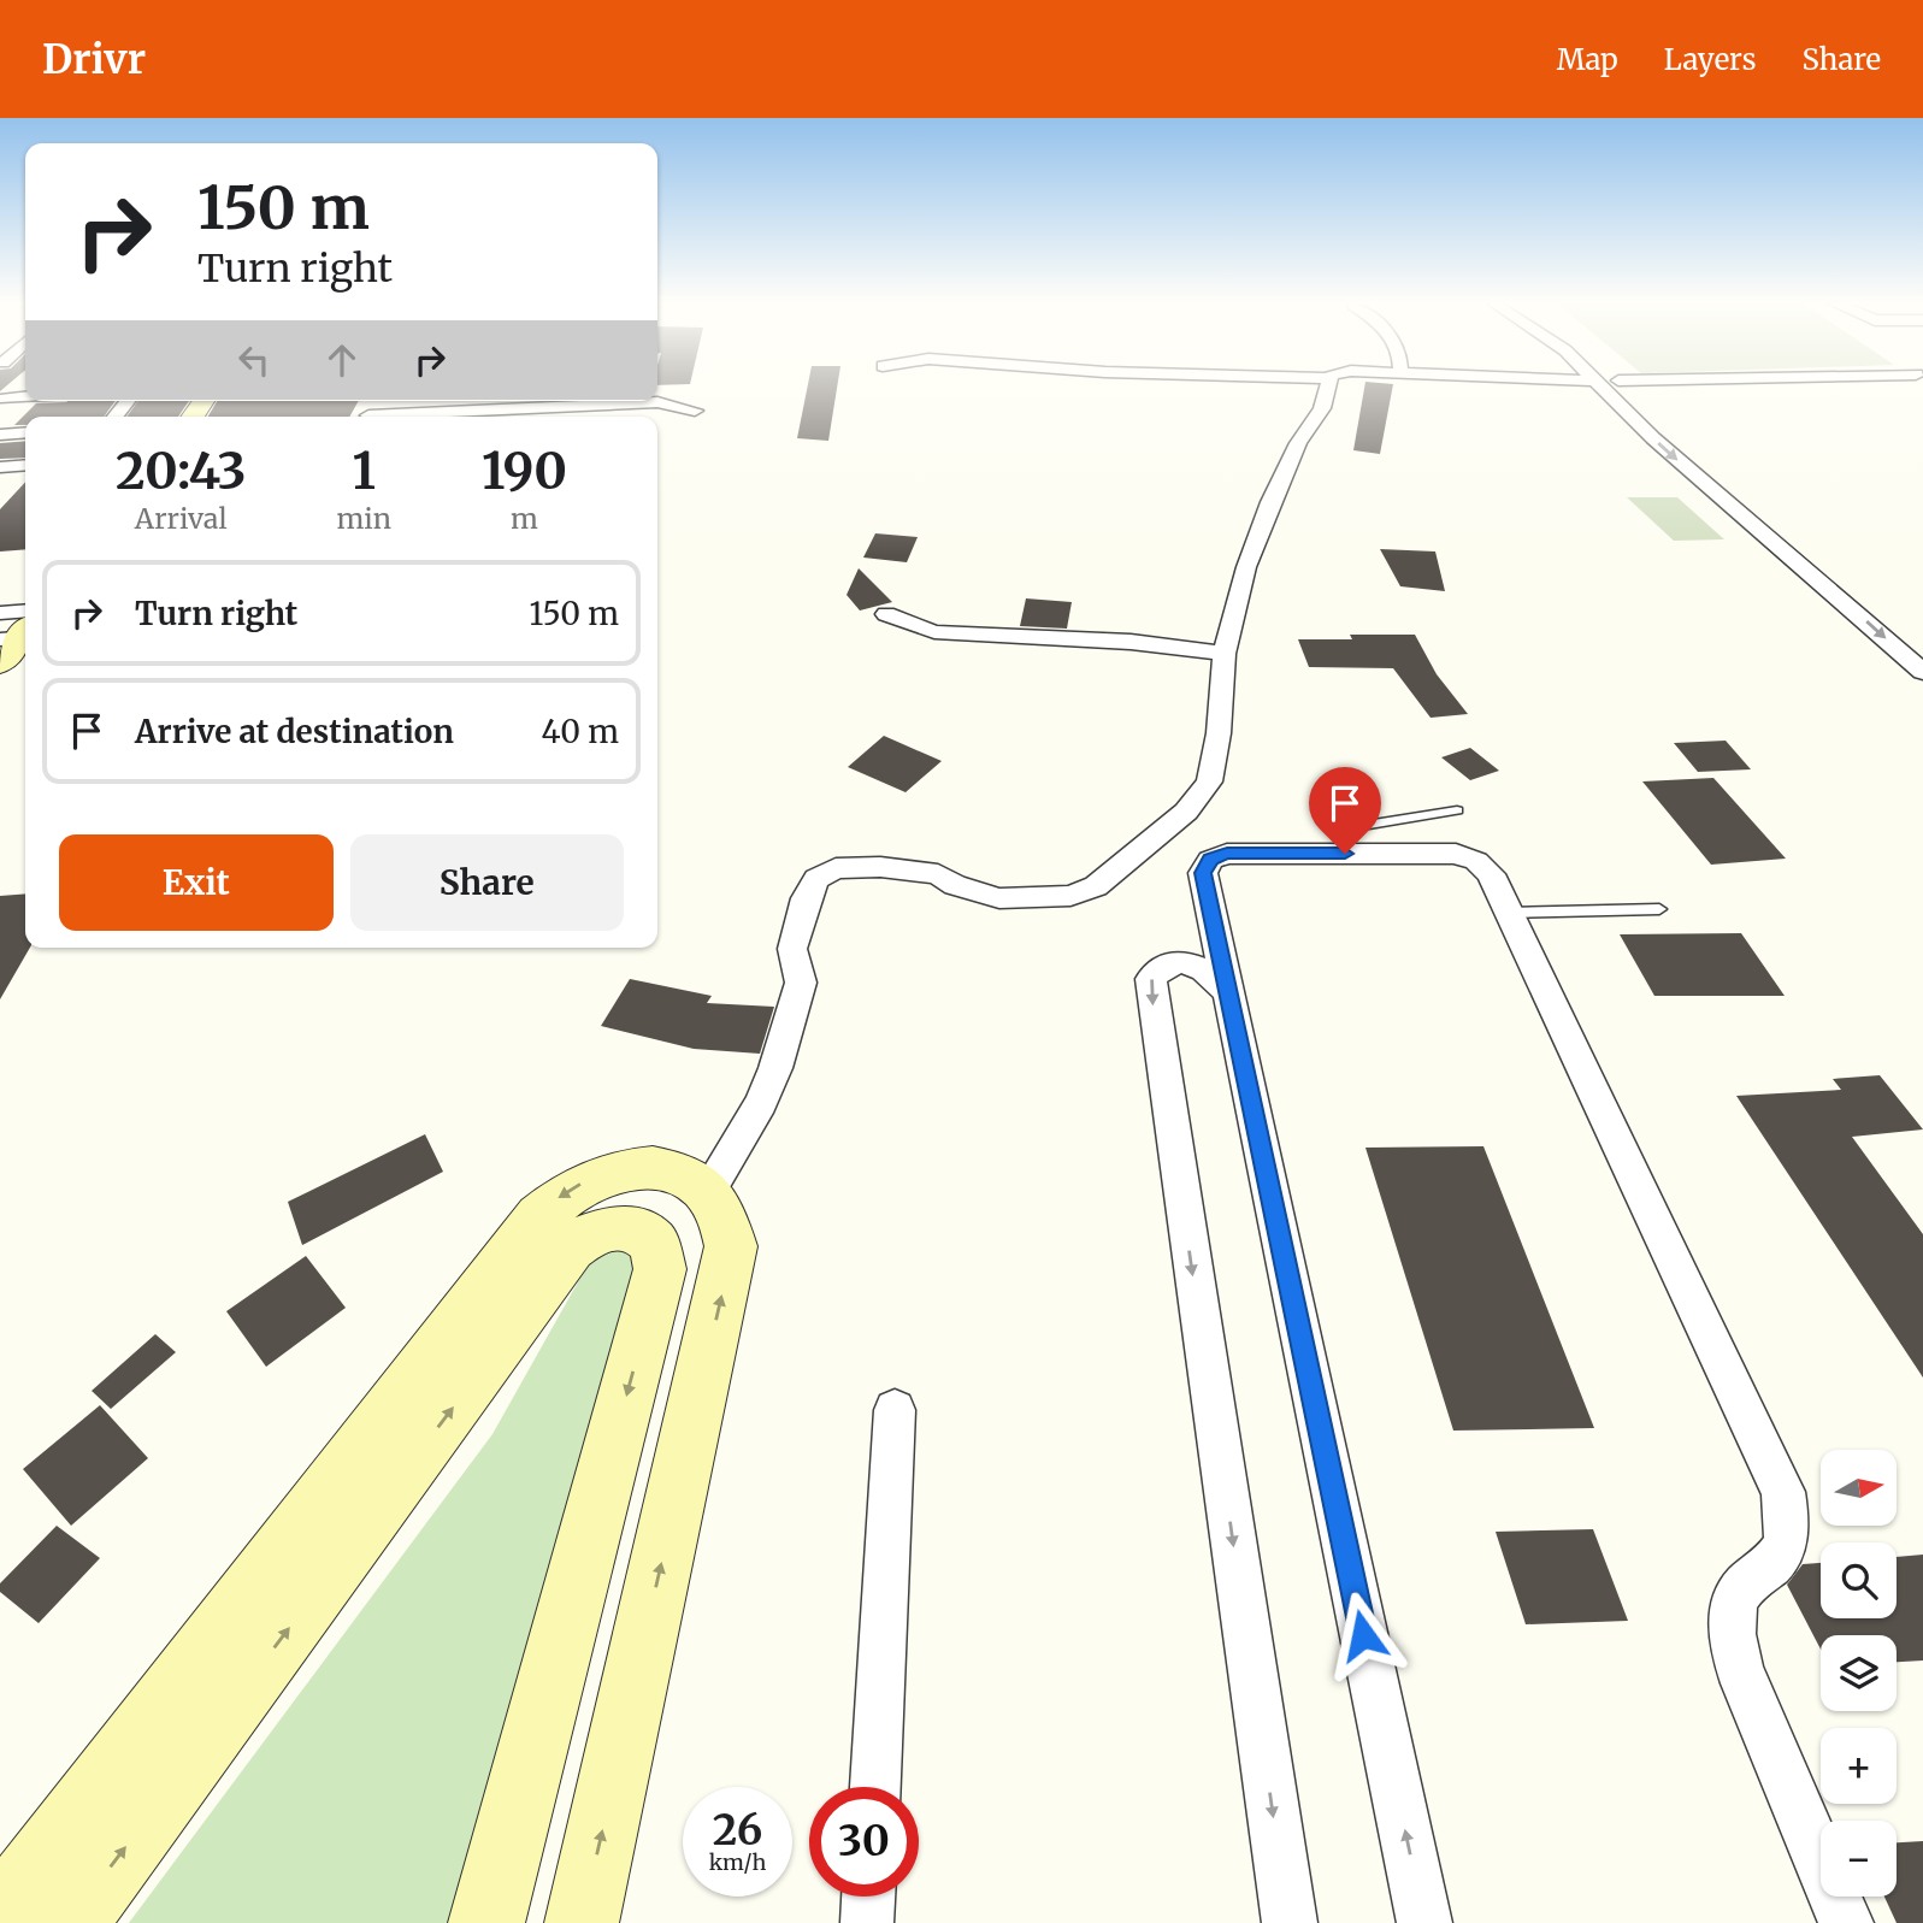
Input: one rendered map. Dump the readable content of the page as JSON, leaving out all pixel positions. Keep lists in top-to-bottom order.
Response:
{
  "north": "right",
  "page": {
    "header": "Drivr",
    "nav": ["Map", "Layers", "Share"],
    "turn": ["150 m", "Turn right"],
    "eta": [
      "20:43",
      "Arrival",
      "1",
      "min",
      "190",
      "m"
    ],
    "list": [
      {
        "name": "Turn right",
        "value": "150 m"
      },
      {
        "name": "Arrive at destination",
        "value": "40 m"
      }
    ],
    "buttons": ["Exit", "Share"],
    "map_buttons": ["+", "−"],
    "speed": "26 km/h",
    "limit": "30"
  }
}
